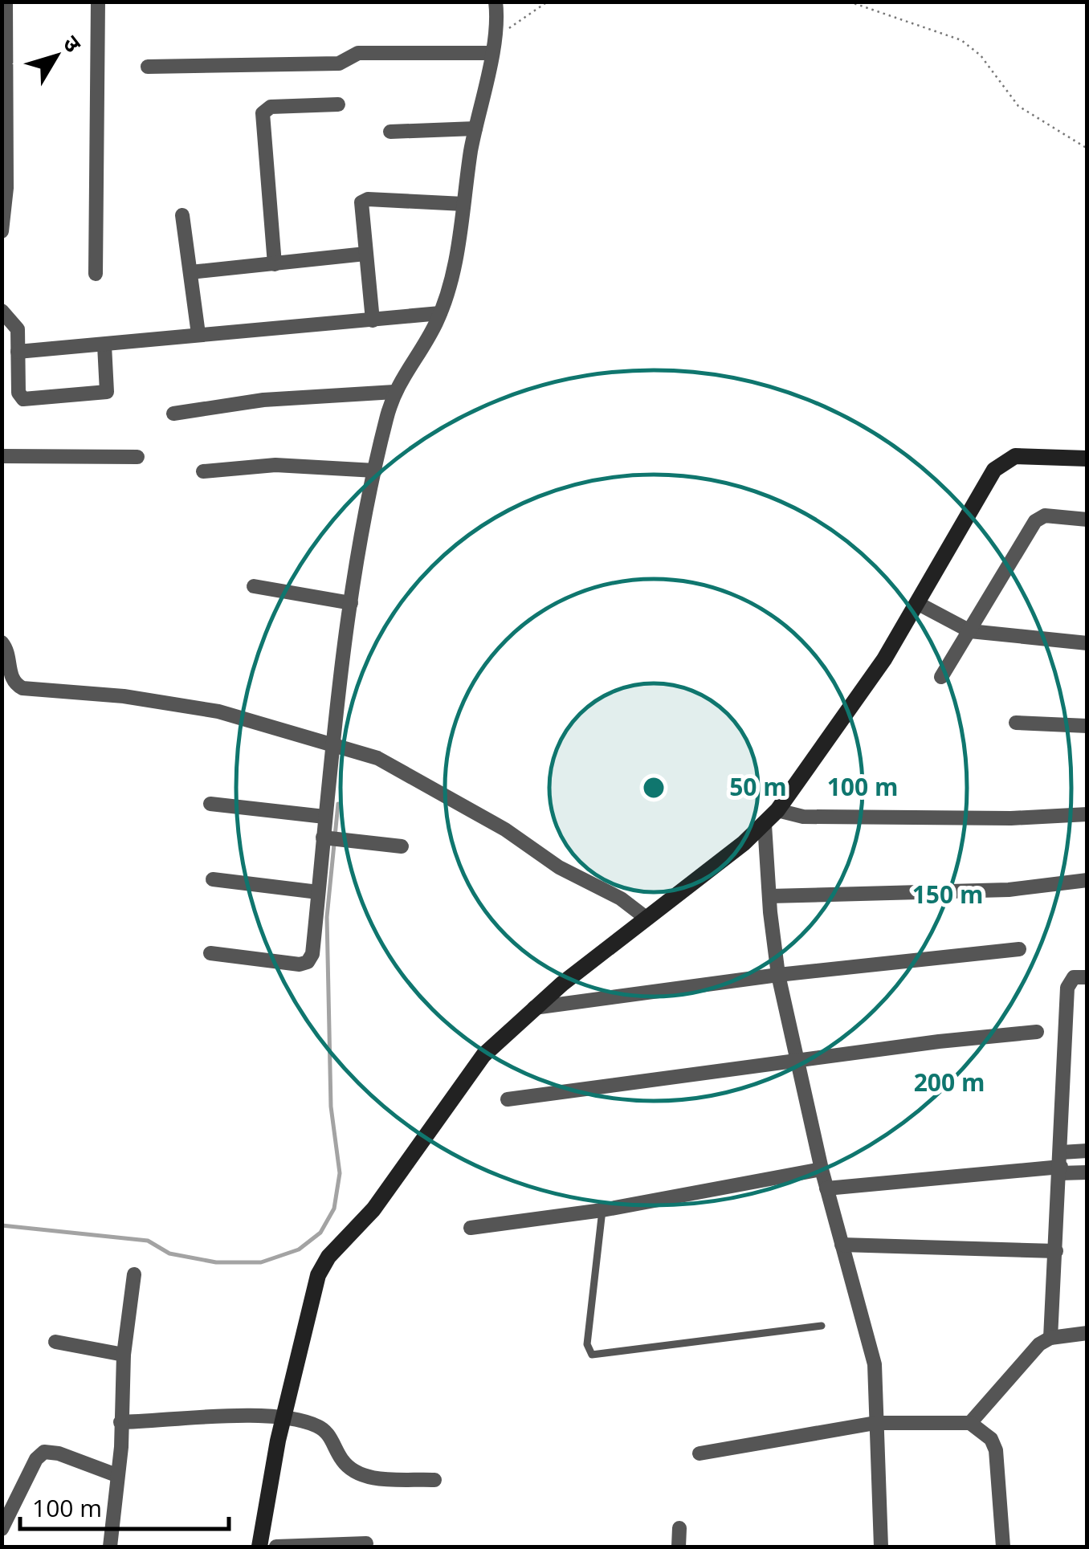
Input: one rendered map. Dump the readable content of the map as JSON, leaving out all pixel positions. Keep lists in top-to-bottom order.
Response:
{
  "scale_bar": "100 m",
  "north": "top right",
  "rings": [
    "50 m",
    "100 m",
    "150 m",
    "200 m"
  ]
}
